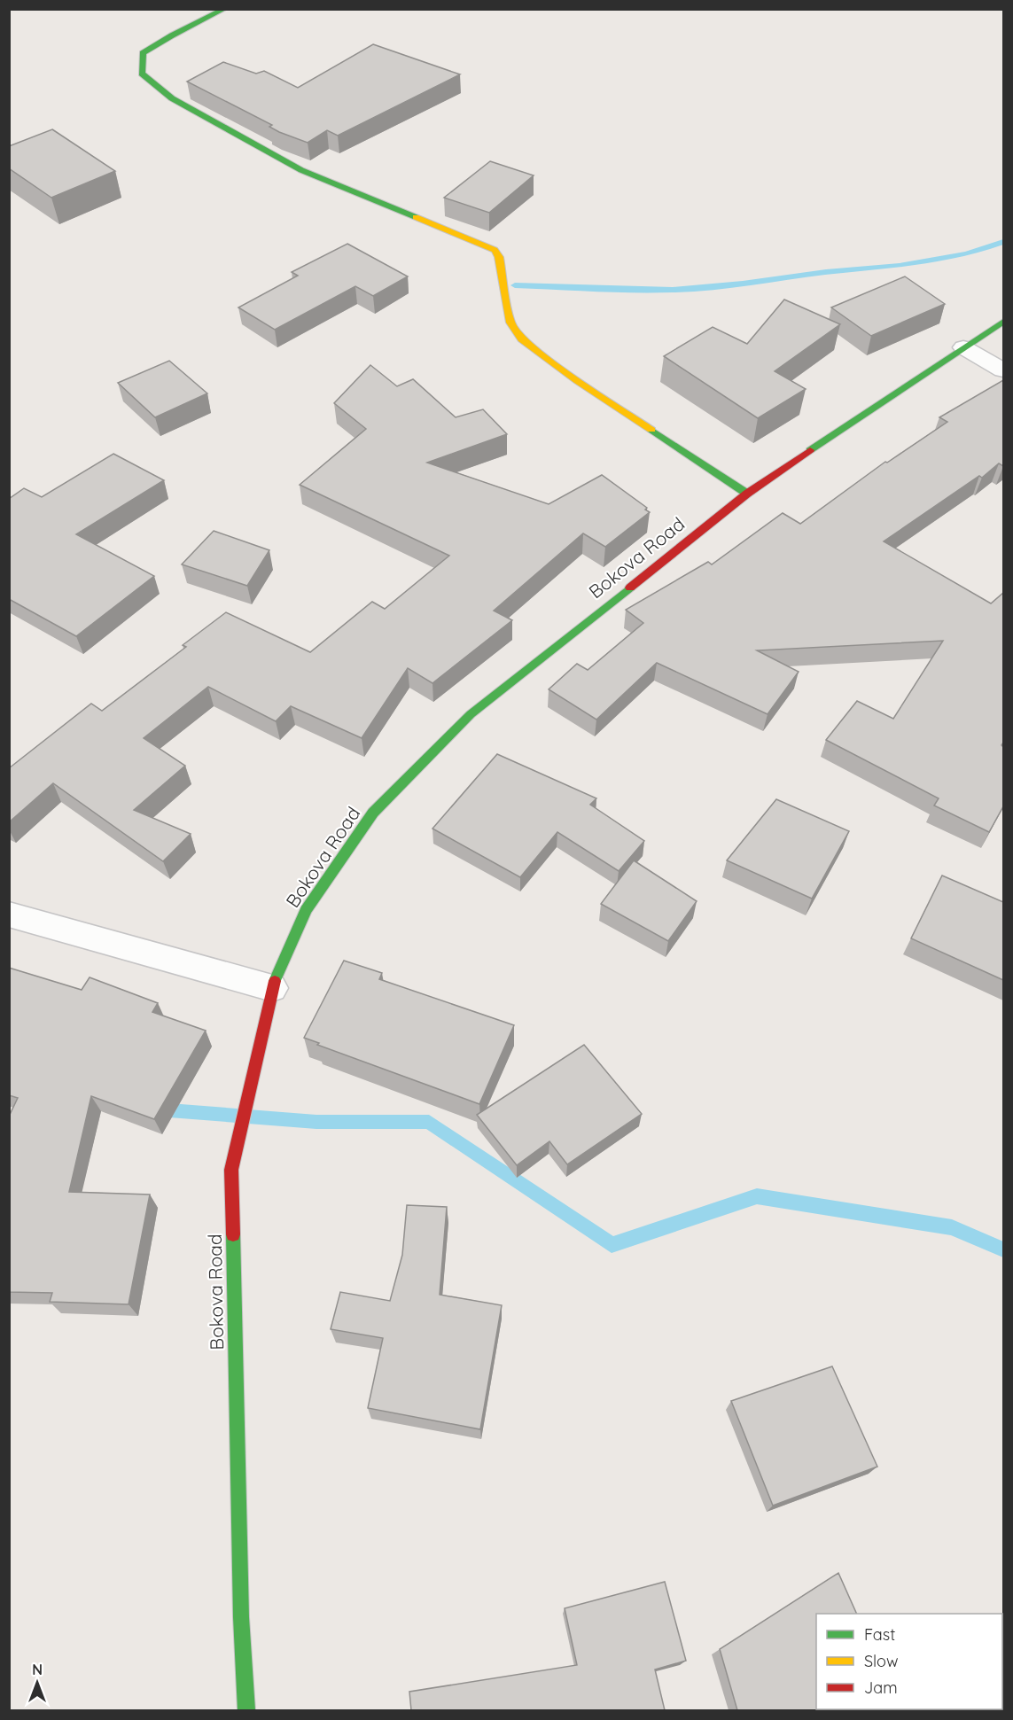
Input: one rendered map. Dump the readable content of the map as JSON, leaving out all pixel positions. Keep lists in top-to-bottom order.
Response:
{
  "streets": {
    "street": ["Bokova Road"]
  },
  "legend": ["Fast", "Slow", "Jam"],
  "north": "top"
}
